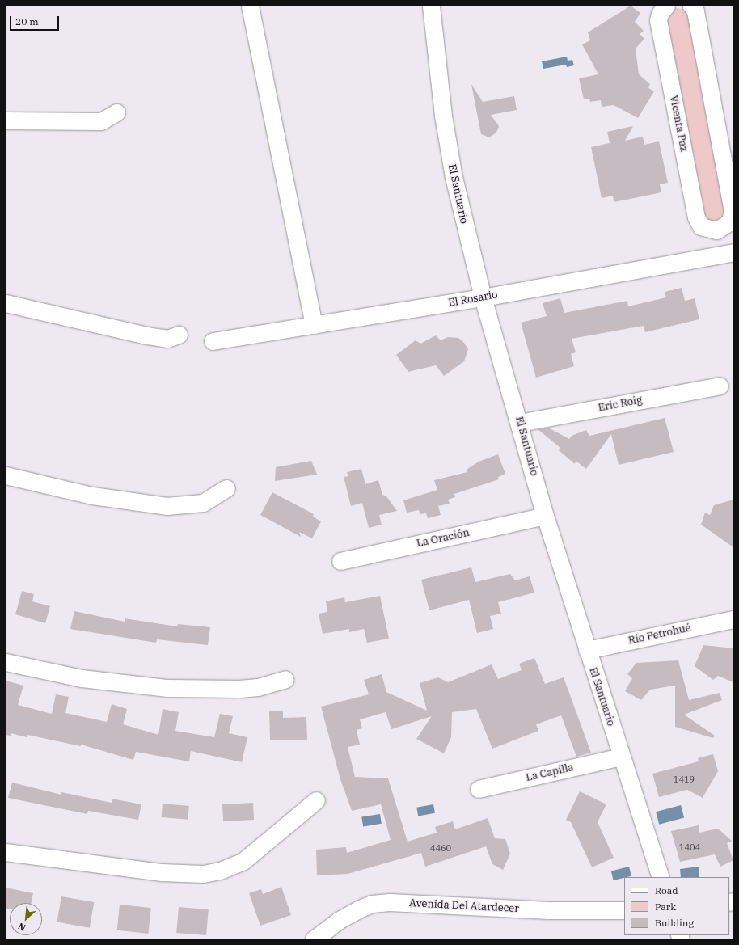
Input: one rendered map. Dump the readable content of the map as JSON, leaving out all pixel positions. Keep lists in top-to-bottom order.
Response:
{
  "streets": {
    "street": [
      "Vicenta Paz",
      "El Santuario",
      "El Rosario",
      "Eric Roig",
      "La Oración",
      "Río Petrohué",
      "La Capilla",
      "Avenida Del Atardecer"
    ]
  },
  "crossings": [
    ["El Santuario", "El Rosario"],
    ["El Santuario", "Eric Roig"],
    ["El Santuario", "La Oración"],
    ["El Santuario", "Río Petrohué"],
    ["El Santuario", "La Capilla"]
  ],
  "house_numbers": ["1419", "1404", "4460"],
  "legend": ["Road", "Park", "Building"],
  "scale_bar": "20 m",
  "north": "bottom left"
}
